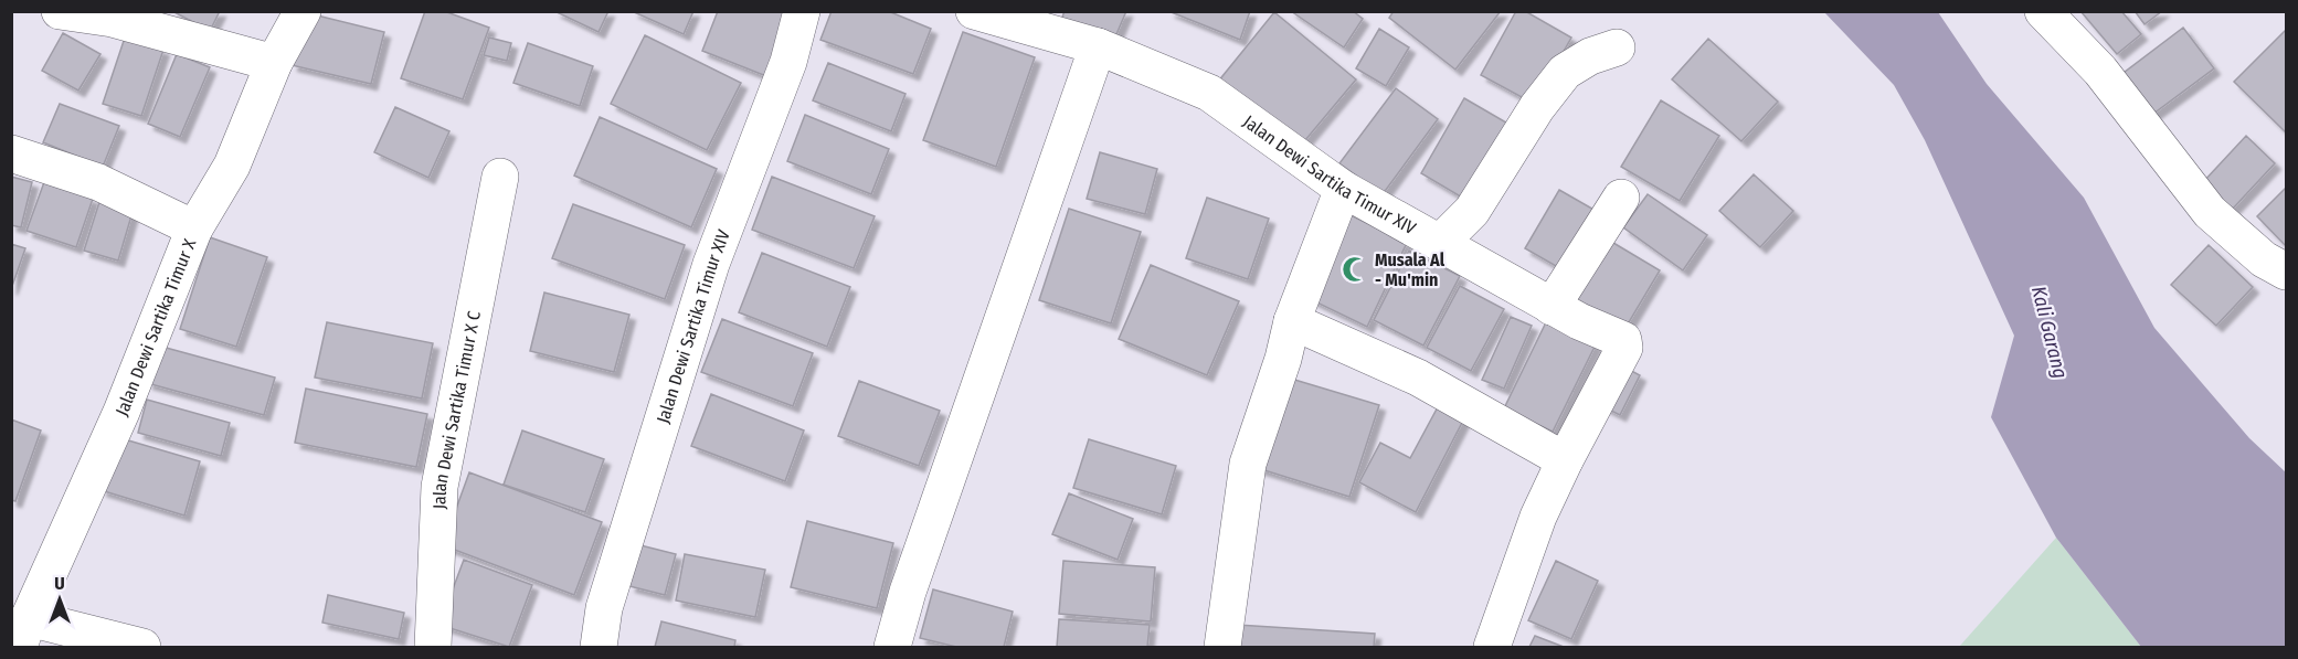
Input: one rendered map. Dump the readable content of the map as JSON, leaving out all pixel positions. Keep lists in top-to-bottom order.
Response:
{
  "streets": {
    "street": ["Jalan Dewi Sartika Timur XIV", "Jalan Dewi Sartika Timur X", "Jalan Dewi Sartika Timur X C"]
  },
  "water": ["Kali Garang"],
  "places": {
    "mosque": ["Musala Al - Mu'min"]
  },
  "north": "top"
}
